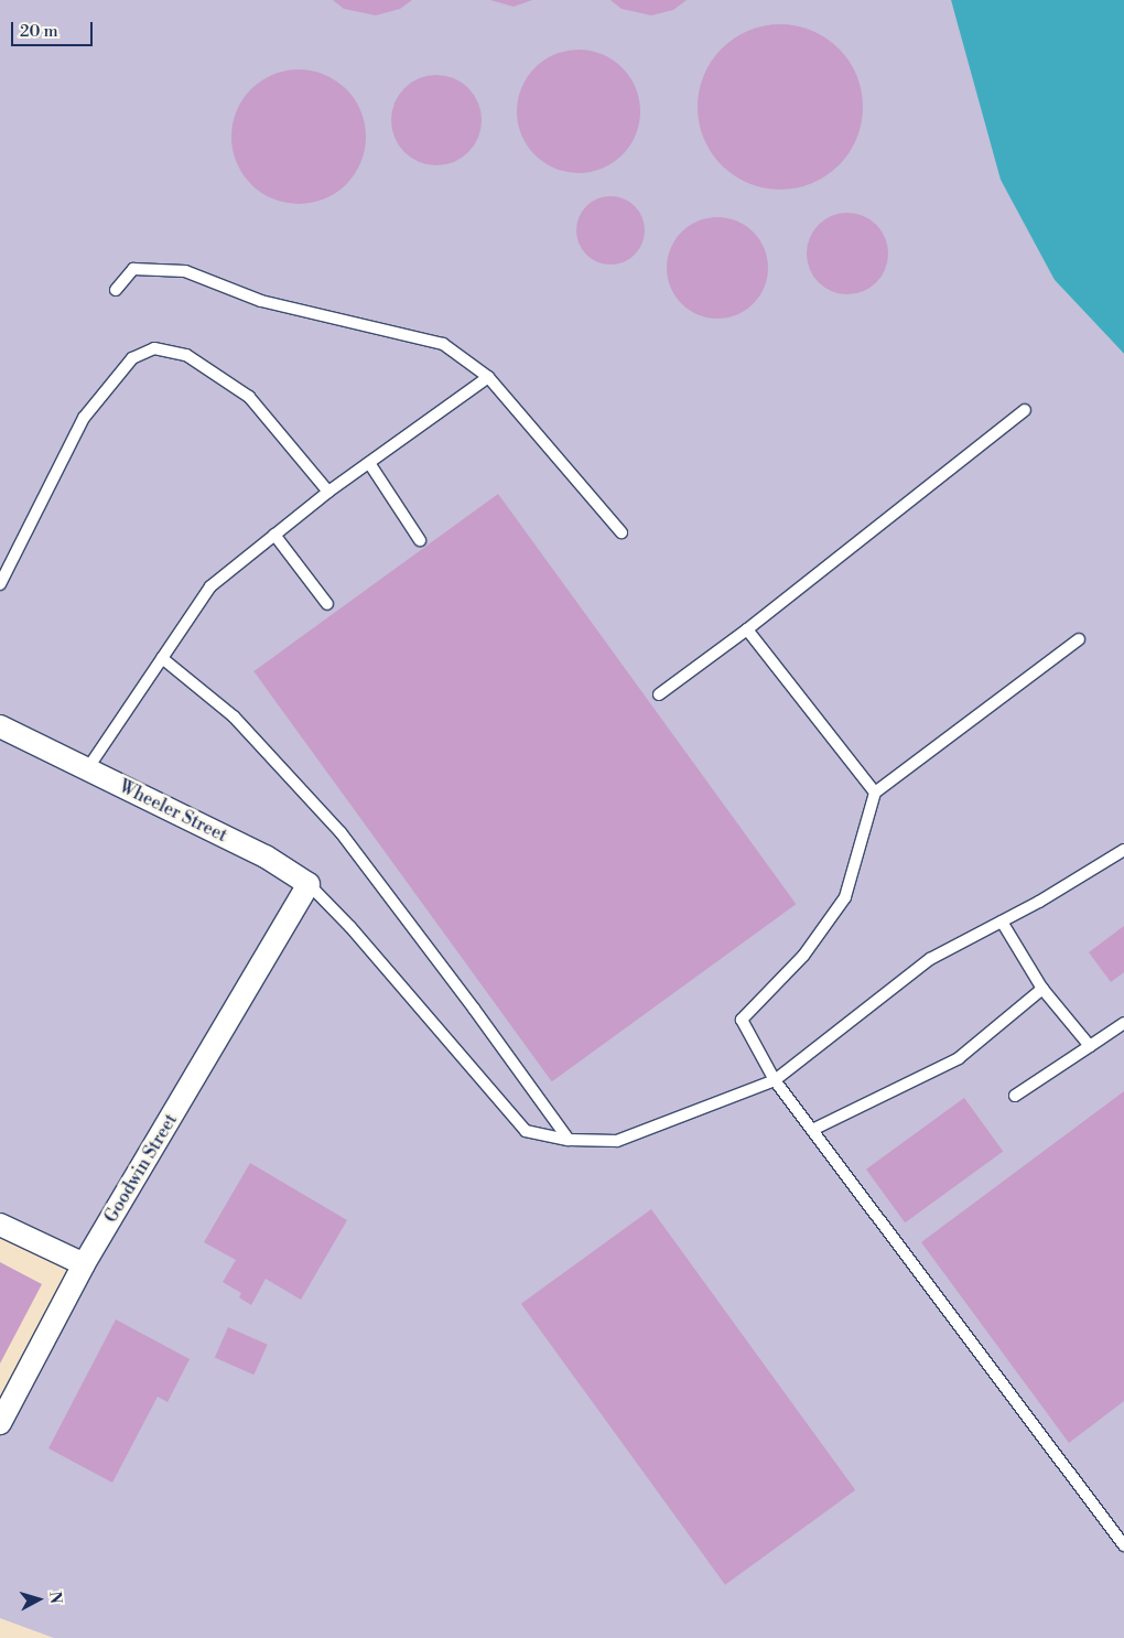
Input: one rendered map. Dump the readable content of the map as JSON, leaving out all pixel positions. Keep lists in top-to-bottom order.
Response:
{
  "streets": {
    "street": ["Wheeler Street", "Goodwin Street"]
  },
  "crossings": [
    ["Wheeler Street", "Goodwin Street"]
  ],
  "scale_bar": "20 m",
  "north": "right"
}
